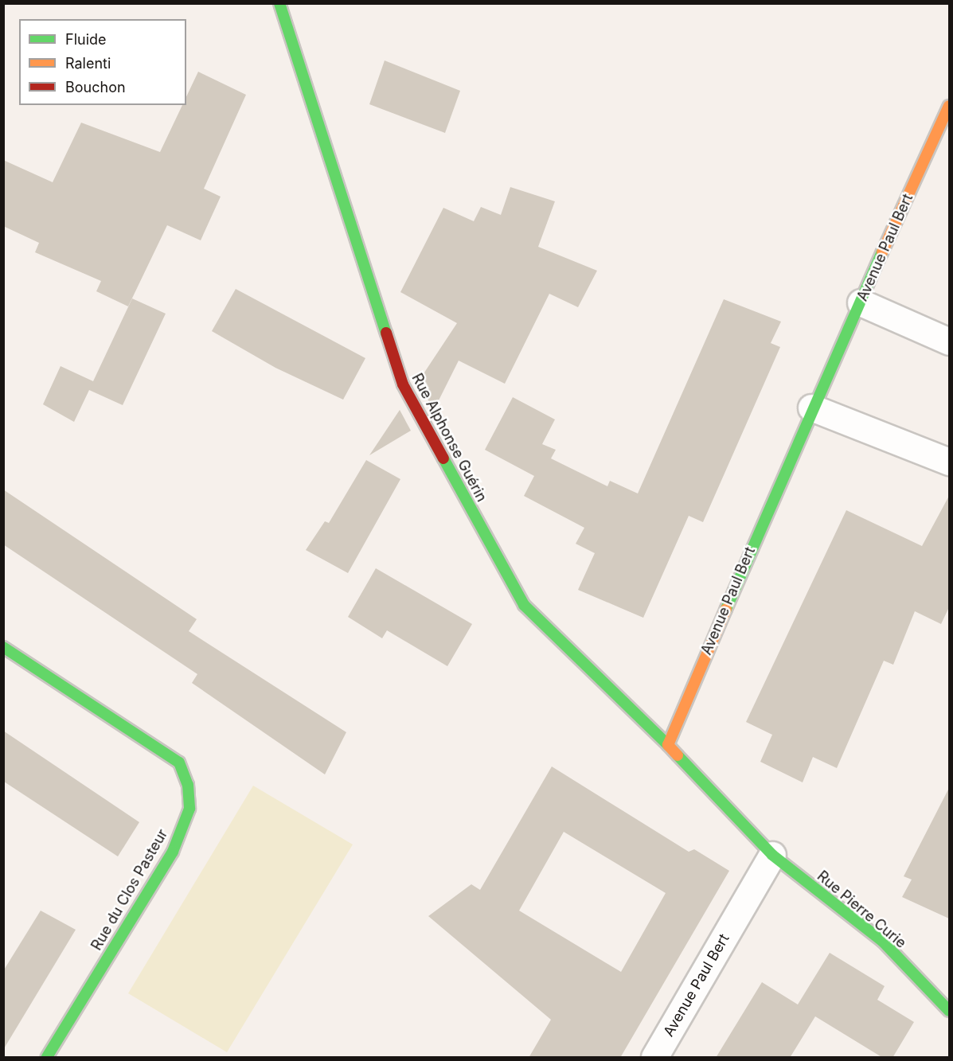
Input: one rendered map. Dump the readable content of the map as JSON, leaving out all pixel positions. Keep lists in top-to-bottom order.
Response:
{
  "streets": {
    "street": [
      "Avenue Paul Bert",
      "Rue Alphonse Guérin",
      "Rue du Clos Pasteur",
      "Rue Pierre Curie"
    ]
  },
  "crossings": [
    ["Avenue Paul Bert", "Rue Alphonse Guérin"],
    ["Avenue Paul Bert", "Rue Pierre Curie"]
  ],
  "legend": ["Fluide", "Ralenti", "Bouchon"]
}
